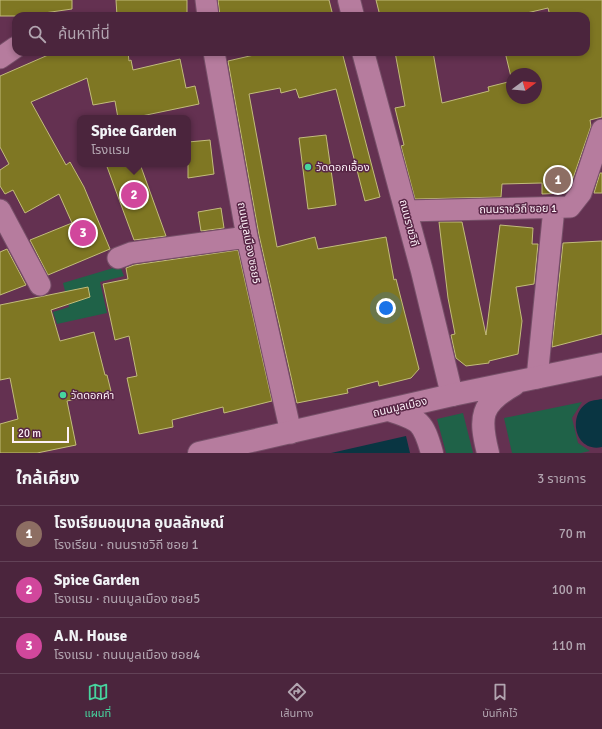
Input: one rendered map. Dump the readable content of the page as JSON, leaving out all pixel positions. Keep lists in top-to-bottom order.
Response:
{
  "streets": {
    "main road": ["ถนนราชวิถี", "ถนนมูลเมือง"],
    "street": ["ถนนราชวิถี ซอย 1", "ถนนมูลเมือง ซอย5"]
  },
  "crossings": [
    ["ถนนราชวิถี ซอย 1", "ถนนราชวิถี"],
    ["ถนนราชวิถี", "ถนนมูลเมือง"],
    ["ถนนมูลเมือง ซอย5", "ถนนมูลเมือง"]
  ],
  "places": ["วัดดอกเอื้อง", "วัดดอกคำ"],
  "scale_bar": "20 m",
  "north": "right",
  "page": {
    "search": "ค้นหาที่นี่",
    "popup": ["Spice Garden", "โรงแรม"],
    "pins": ["1", "2", "3"],
    "scale": "20 m",
    "heading": ["ใกล้เคียง", "3 รายการ"],
    "list": [
      {
        "mark": "1",
        "name": "โรงเรียนอนุบาล อุบลลักษณ์",
        "note": "โรงเรียน · ถนนราชวิถี ซอย 1",
        "value": "70 m"
      },
      {
        "mark": "2",
        "name": "Spice Garden",
        "note": "โรงแรม · ถนนมูลเมือง ซอย5",
        "value": "100 m"
      },
      {
        "mark": "3",
        "name": "A.N. House",
        "note": "โรงแรม · ถนนมูลเมือง ซอย4",
        "value": "110 m"
      }
    ],
    "nav": ["แผนที่", "เส้นทาง", "บันทึกไว้"]
  }
}
